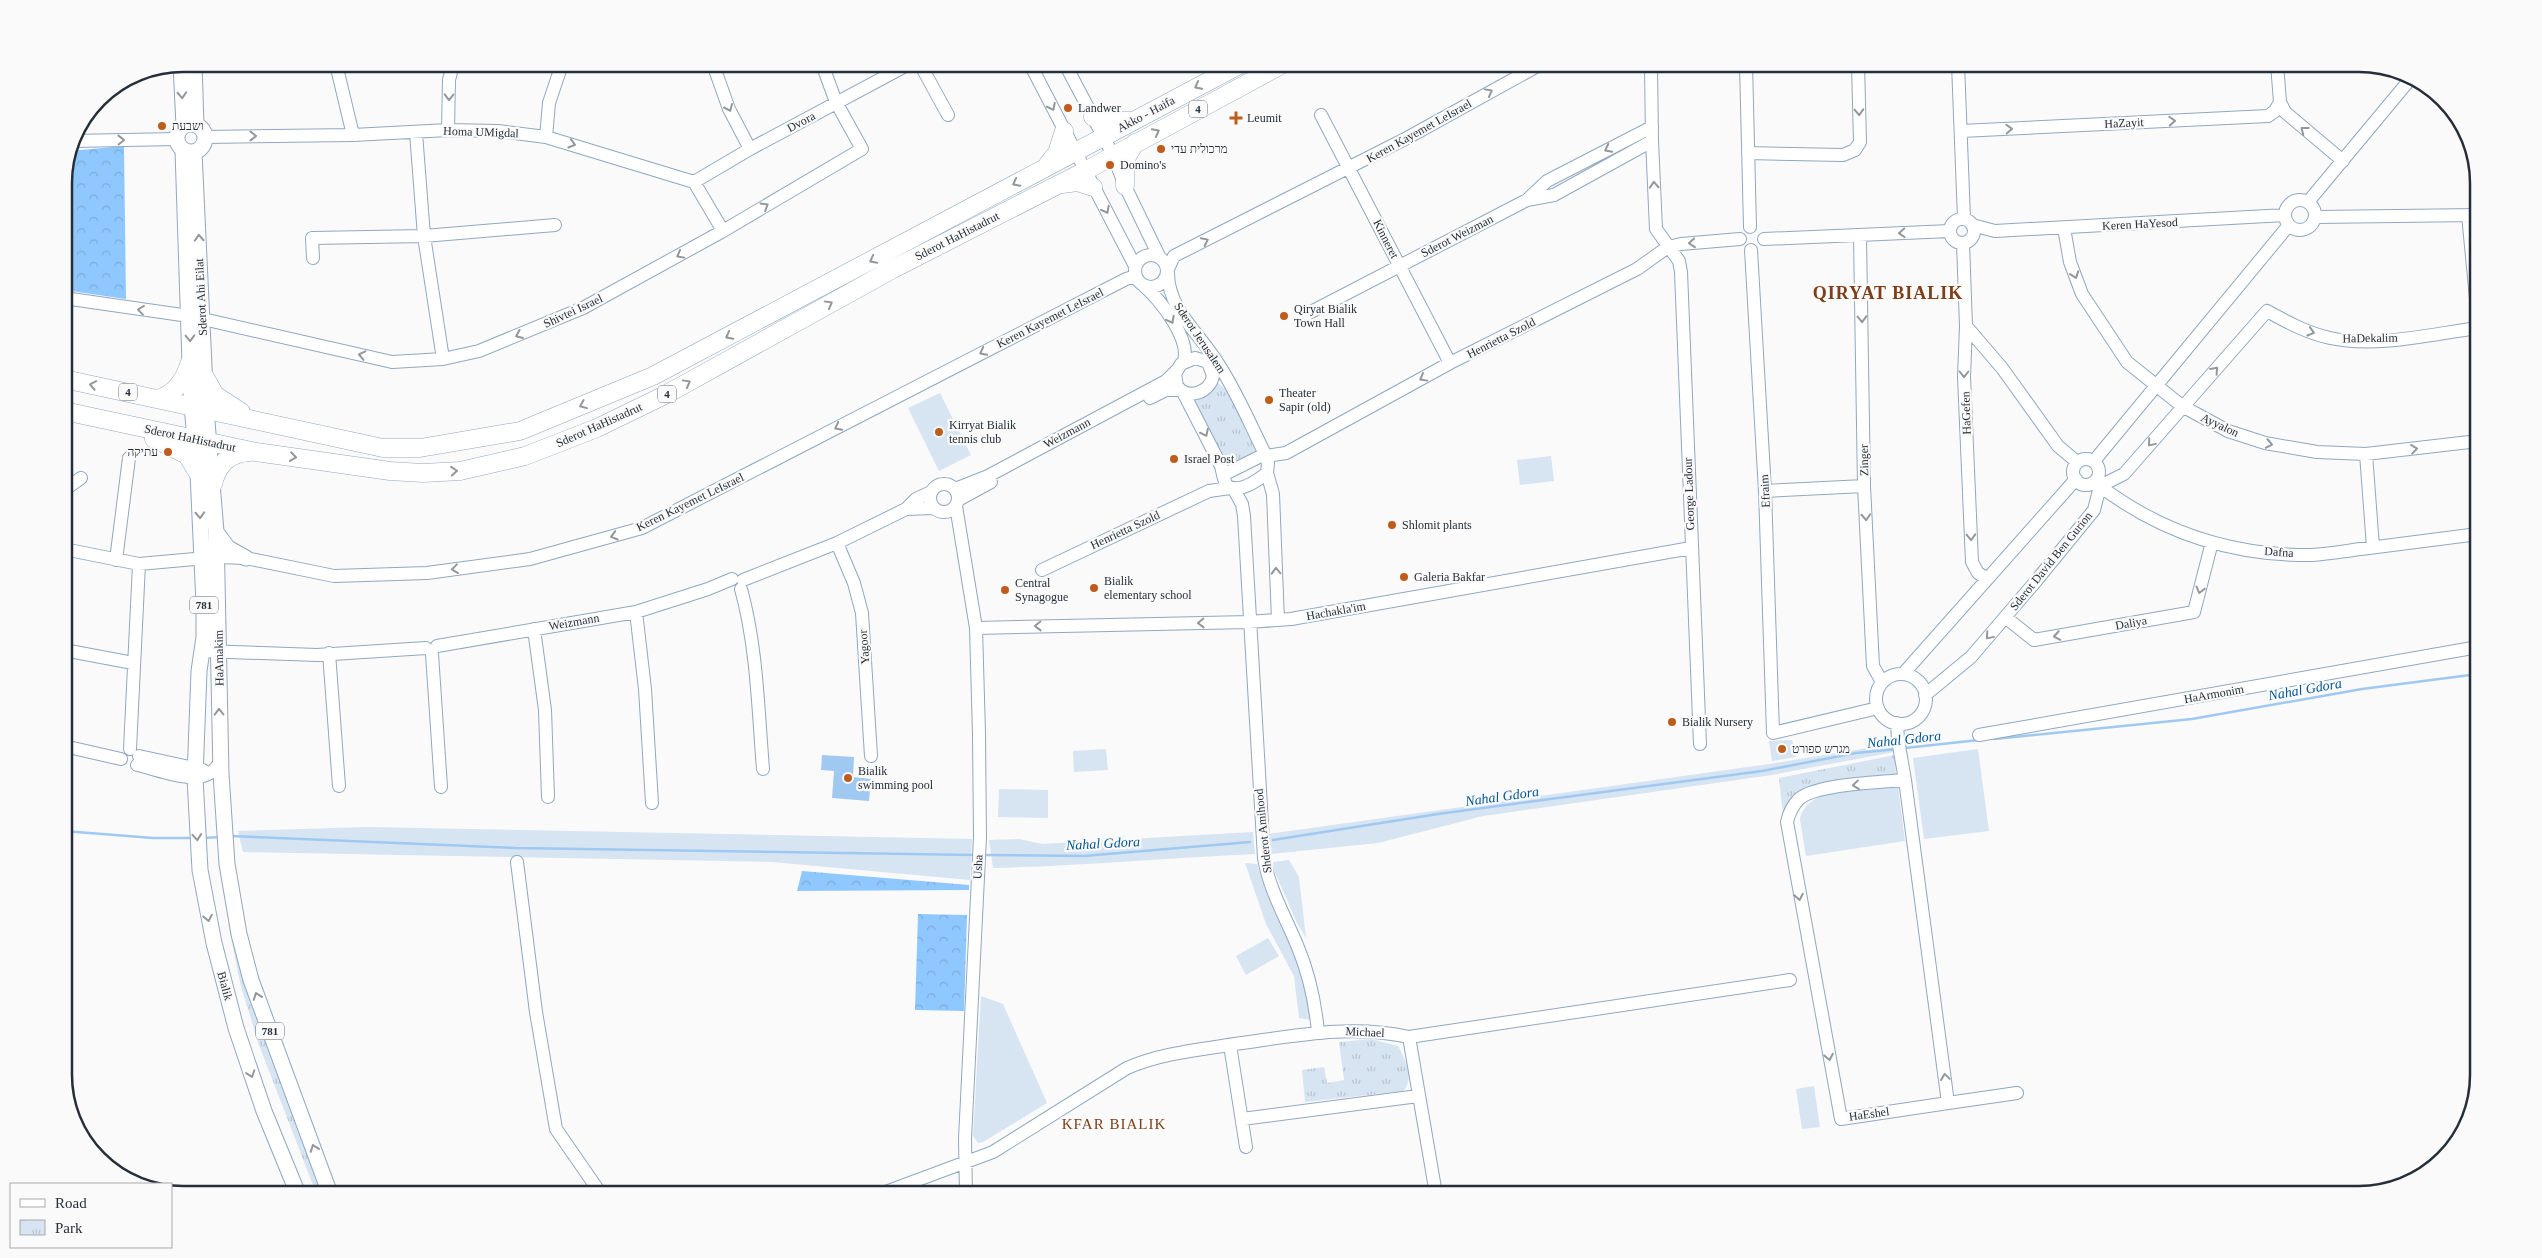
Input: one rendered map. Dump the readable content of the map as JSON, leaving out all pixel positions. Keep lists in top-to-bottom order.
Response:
{
  "streets": {
    "highway": ["4", "Akko - Haifa", "Sderot HaHistadrut"],
    "main road": [
      "Sderot Ahi Eilat",
      "781",
      "HaAmakim",
      "Bialik"
    ],
    "street": [
      "Dvora",
      "HaZayit",
      "Keren Kayemet LeIsrael",
      "Homa UMigdal",
      "Keren HaYesod",
      "Sderot Weizman",
      "Kinneret",
      "Shivtei Israel",
      "Sderot Jerusalem",
      "Henrietta Szold",
      "HaDekalim",
      "HaGefen",
      "Ayyalon",
      "Weizmann",
      "Zinger",
      "Efraim",
      "George Ladour",
      "Dafna",
      "Sderot David Ben Gurion",
      "Hachakla'im",
      "Daliya",
      "Yagoor",
      "HaArmonim",
      "Shderot Amihood",
      "Usha",
      "Michael",
      "HaEshel"
    ]
  },
  "crossings": [
    ["4", "Akko - Haifa"],
    ["4", "Sderot HaHistadrut"],
    ["4", "Sderot Jerusalem"],
    ["Dvora", "Homa UMigdal"],
    ["Dvora", "Shivtei Israel"],
    ["Keren Kayemet LeIsrael", "Kinneret"],
    ["Keren Kayemet LeIsrael", "Sderot Jerusalem"],
    ["Keren Kayemet LeIsrael", "HaAmakim"],
    ["Homa UMigdal", "Sderot Ahi Eilat"],
    ["Keren HaYesod", "HaGefen"],
    ["Keren HaYesod", "Ayyalon"],
    ["Sderot HaHistadrut", "Sderot Ahi Eilat"],
    ["Sderot HaHistadrut", "Sderot Jerusalem"],
    ["Sderot HaHistadrut", "HaAmakim"],
    ["Sderot Weizman", "Kinneret"],
    ["Sderot Weizman", "George Ladour"],
    ["Kinneret", "Henrietta Szold"],
    ["Sderot Ahi Eilat", "Shivtei Israel"],
    ["Sderot Ahi Eilat", "HaAmakim"],
    ["Sderot Jerusalem", "Henrietta Szold"],
    ["Sderot Jerusalem", "Weizmann"],
    ["Henrietta Szold", "Efraim"],
    ["Henrietta Szold", "George Ladour"],
    ["HaDekalim", "Ayyalon"],
    ["Weizmann", "Yagoor"],
    ["Weizmann", "HaAmakim"],
    ["Weizmann", "Usha"],
    ["Zinger", "Efraim"],
    ["Zinger", "Sderot David Ben Gurion"],
    ["Efraim", "Sderot David Ben Gurion"],
    ["George Ladour", "Hachakla'im"],
    ["Dafna", "Sderot David Ben Gurion"],
    ["Dafna", "Daliya"],
    ["Sderot David Ben Gurion", "Daliya"],
    ["781", "HaAmakim"],
    ["Hachakla'im", "Shderot Amihood"],
    ["Hachakla'im", "Usha"],
    ["HaAmakim", "Bialik"],
    ["Shderot Amihood", "Michael"],
    ["Usha", "Michael"]
  ],
  "one_way": [
    "HaZayit",
    "Homa UMigdal",
    "HaDekalim",
    "HaGefen",
    "Zinger",
    "Hachakla'im",
    "Daliya"
  ],
  "districts": ["QIRYAT BIALIK", "KFAR BIALIK"],
  "water": ["Nahal Gdora"],
  "places": {
    "other": [
      "Landwer",
      "ושבעת",
      "מרכולית עדי",
      "Domino's",
      "Qiryat Bialik Town Hall",
      "Theater Sapir (old)",
      "Kirryat Bialik tennis club",
      "עתיקה",
      "Israel Post",
      "Shlomit plants",
      "Galeria Bakfar",
      "Bialik elementary school",
      "Central Synagogue",
      "Bialik Nursery",
      "מגרש ספורט",
      "Bialik swimming pool"
    ],
    "health": ["Leumit"]
  },
  "legend": ["Road", "Park"]
}
